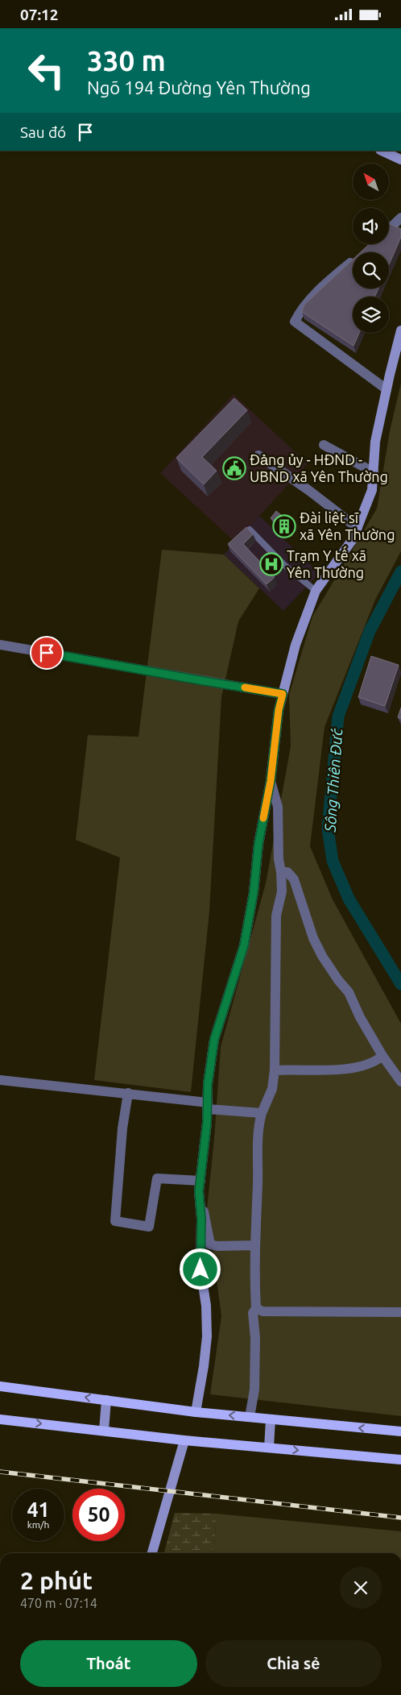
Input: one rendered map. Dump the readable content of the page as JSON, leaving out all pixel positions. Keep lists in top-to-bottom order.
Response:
{
  "water": ["Sông Thiên Đức"],
  "places": {
    "public building": ["Đảng ủy - HĐND - UBND xã Yên Thường"],
    "building": ["Đài liệt sĩ xã Yên Thường"],
    "hospital": ["Trạm Y tế xã Yên Thường"]
  },
  "north": "top left",
  "page": {
    "status": "07:12",
    "turn": ["330 m", "Ngõ 194 Đường Yên Thường"],
    "then": "Sau đó",
    "speed": "41 km/h",
    "limit": "50",
    "heading": ["2 phút", "470 m · 07:14"],
    "buttons": ["Thoát", "Chia sẻ"]
  }
}
